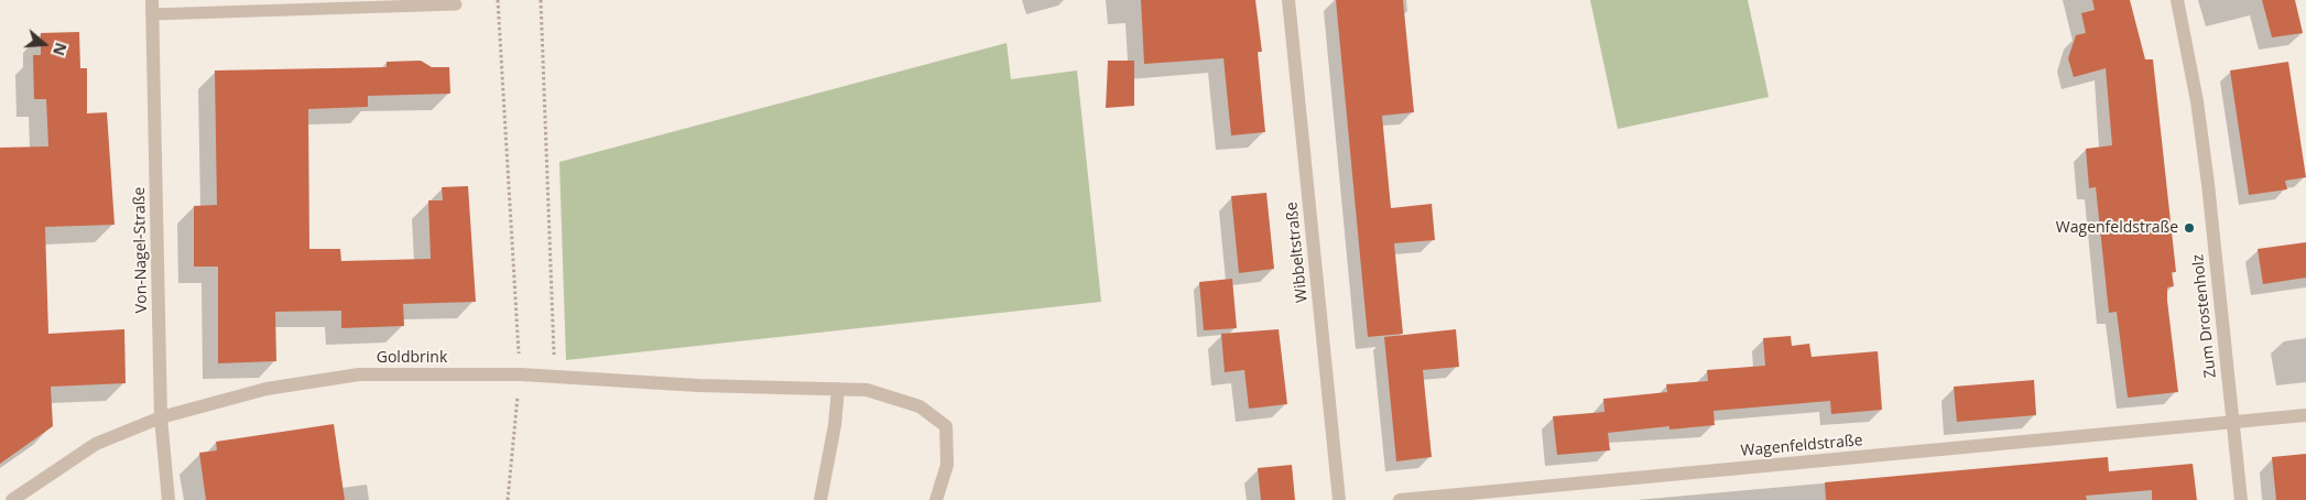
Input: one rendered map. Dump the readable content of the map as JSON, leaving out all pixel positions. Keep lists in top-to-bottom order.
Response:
{
  "streets": {
    "street": [
      "Von-Nagel-Straße",
      "Wibbeltstraße",
      "Zum Drostenholz",
      "Goldbrink",
      "Wagenfeldstraße"
    ]
  },
  "crossings": [
    ["Von-Nagel-Straße", "Goldbrink"],
    ["Zum Drostenholz", "Wagenfeldstraße"]
  ],
  "places": ["Wagenfeldstraße"],
  "north": "right"
}
